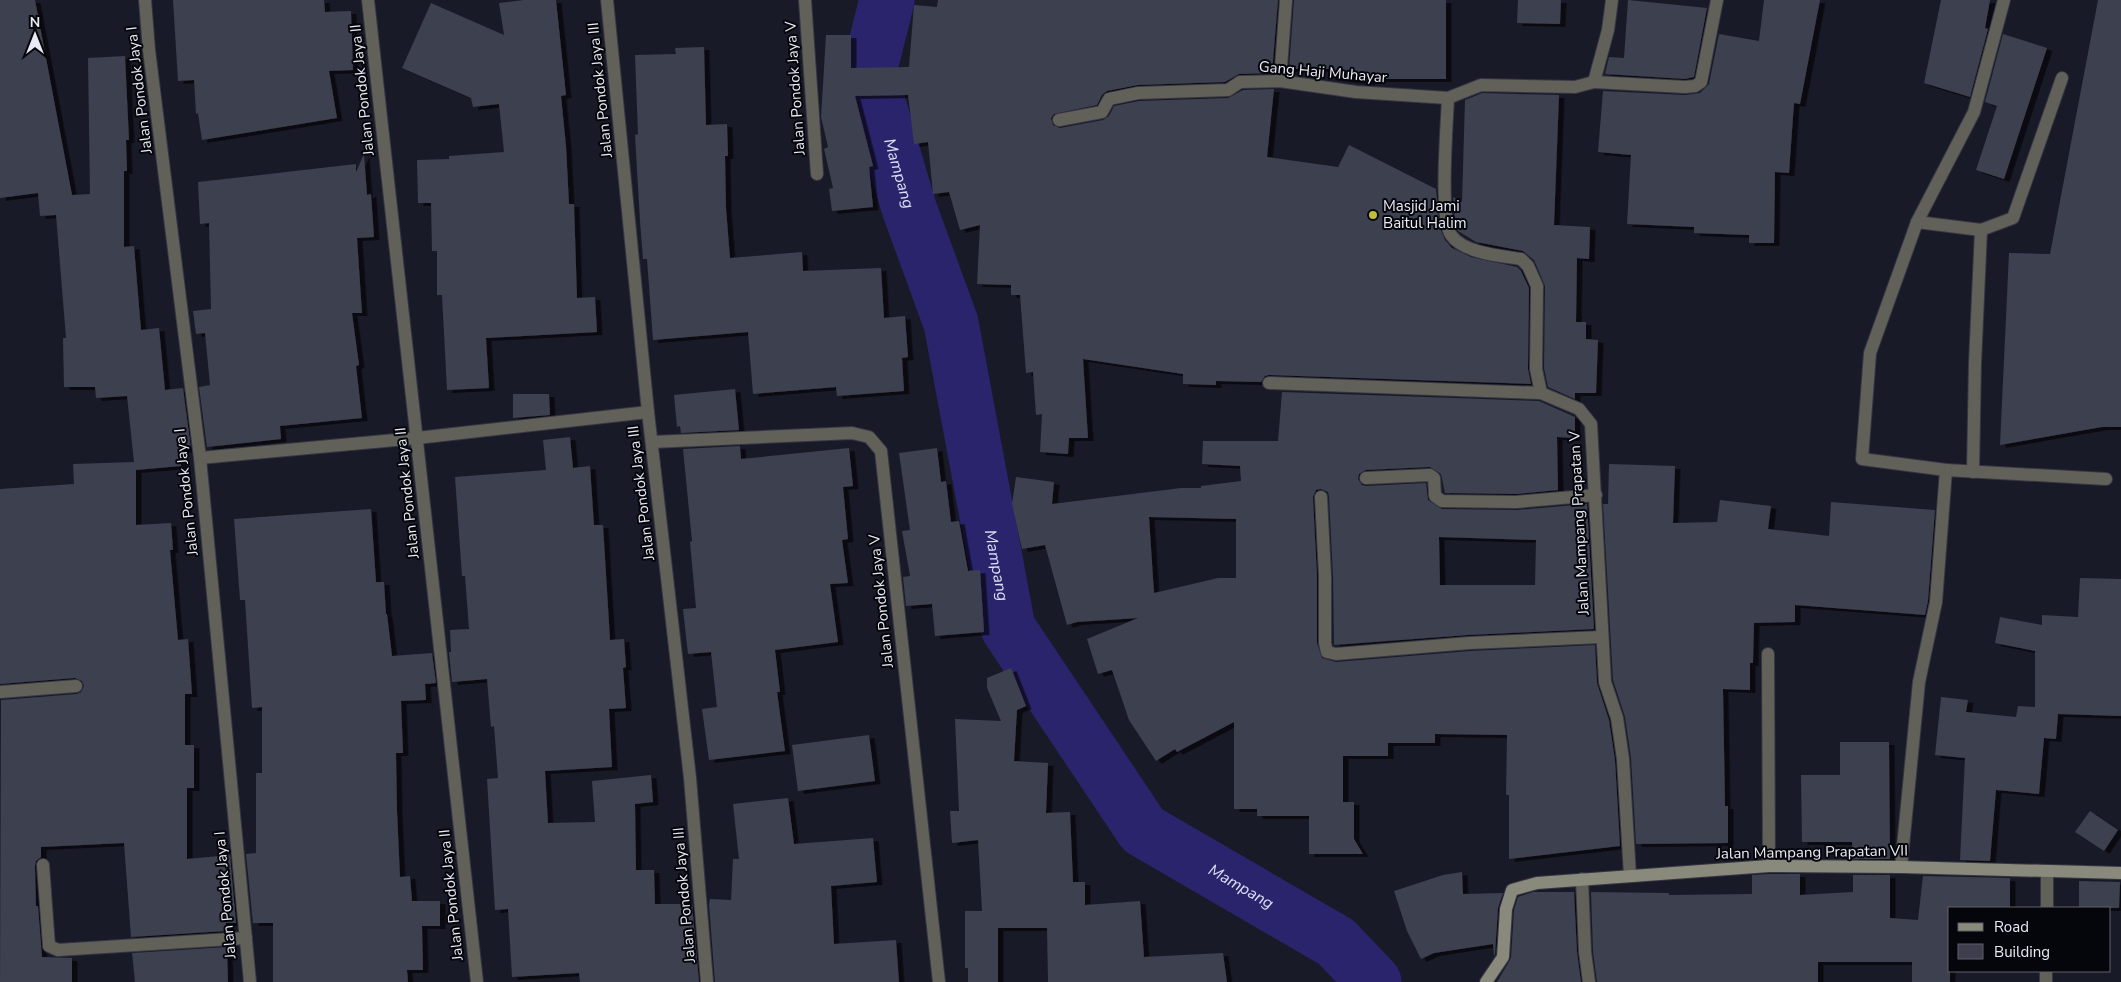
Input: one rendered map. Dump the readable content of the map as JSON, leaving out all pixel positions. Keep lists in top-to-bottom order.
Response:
{
  "streets": {
    "street": [
      "Gang Haji Muhayar",
      "Jalan Pondok Jaya V",
      "Jalan Pondok Jaya I",
      "Jalan Pondok Jaya II",
      "Jalan Pondok Jaya III",
      "Jalan Mampang Prapatan V",
      "Jalan Mampang Prapatan VII"
    ]
  },
  "crossings": [
    ["Jalan Pondok Jaya V", "Jalan Pondok Jaya III"],
    ["Jalan Mampang Prapatan V", "Jalan Mampang Prapatan VII"]
  ],
  "water": ["Mampang"],
  "places": ["Masjid Jami Baitul Halim"],
  "legend": ["Road", "Building"],
  "north": "top"
}
